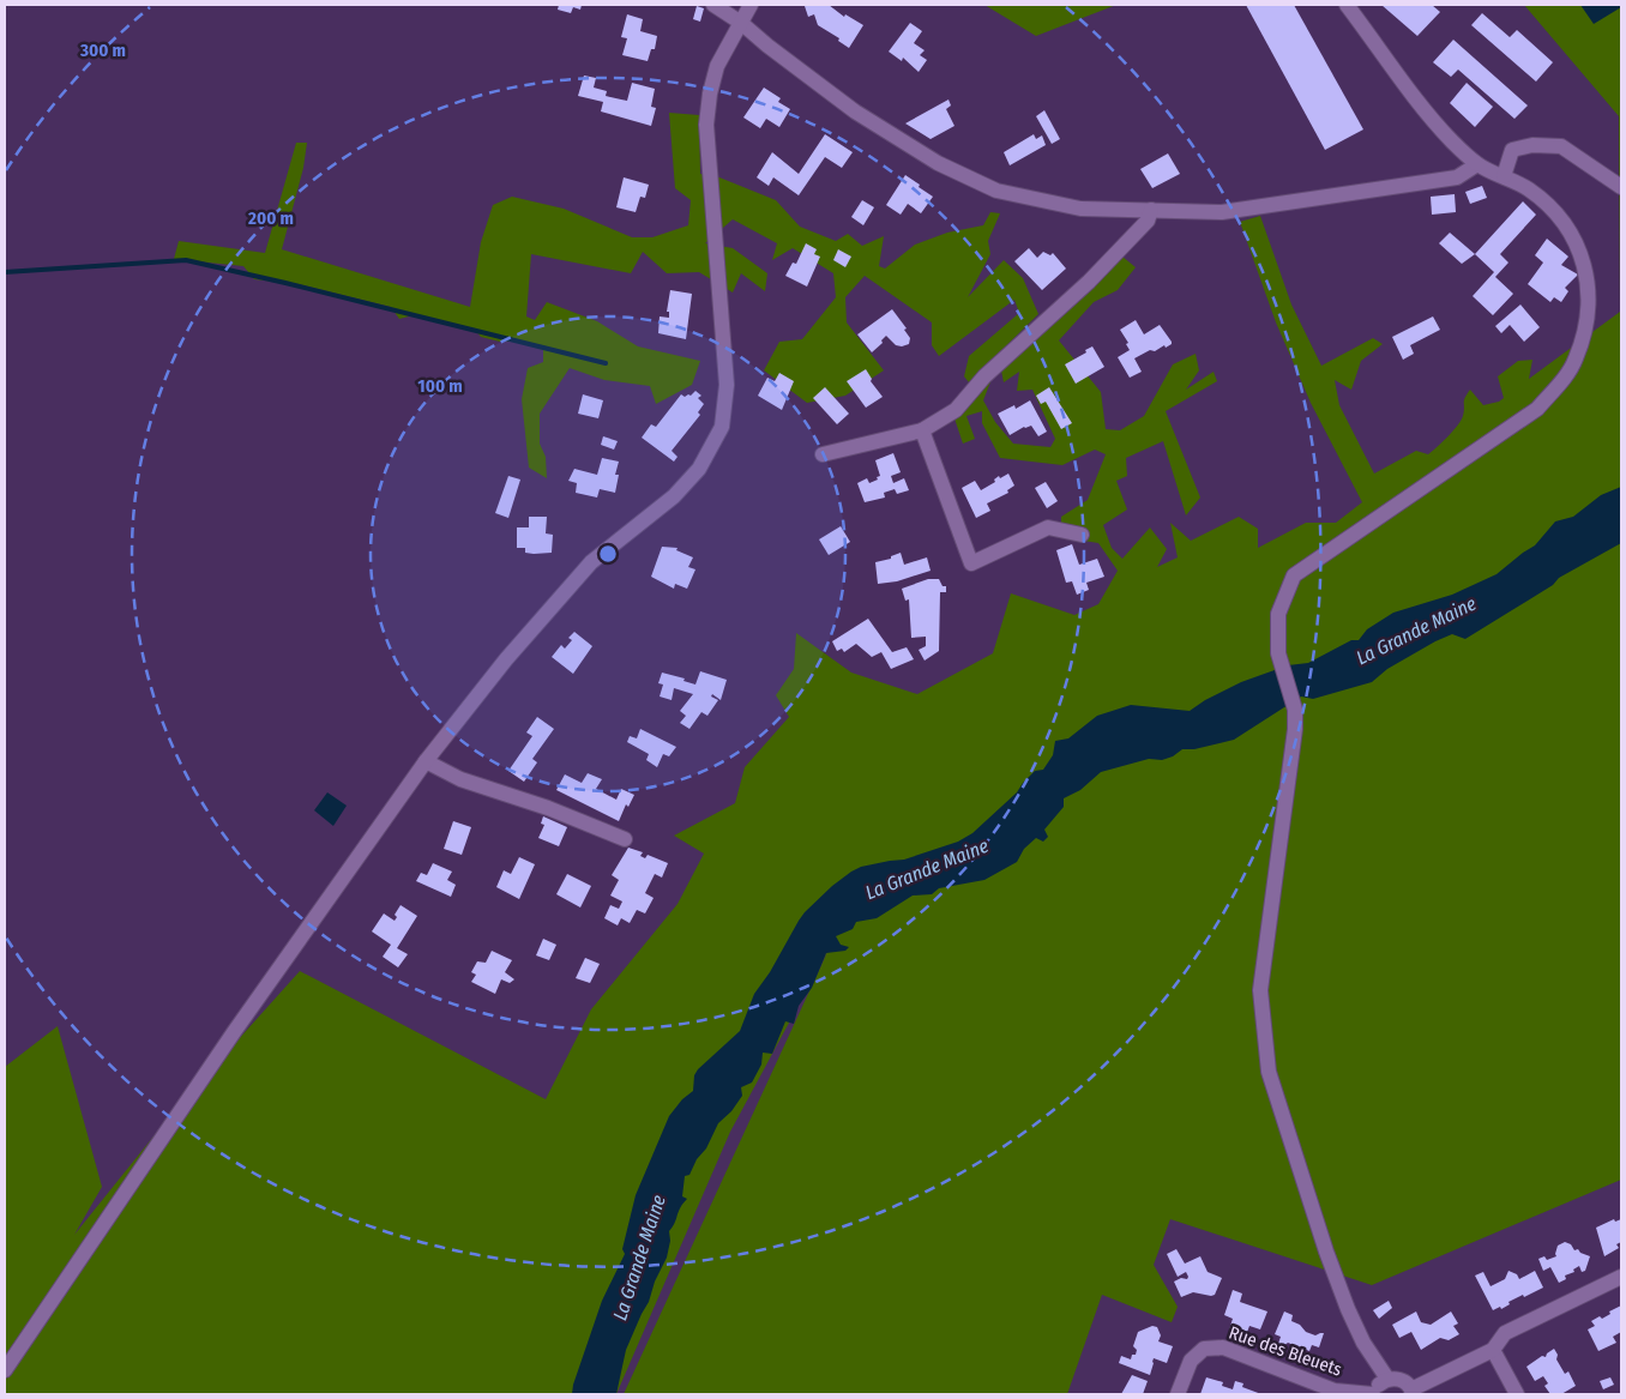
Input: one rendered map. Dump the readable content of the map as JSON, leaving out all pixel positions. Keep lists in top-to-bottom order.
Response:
{
  "streets": {
    "street": ["Rue des Bleuets"]
  },
  "water": ["La Grande Maine"],
  "rings": ["300 m", "200 m", "100 m"]
}
